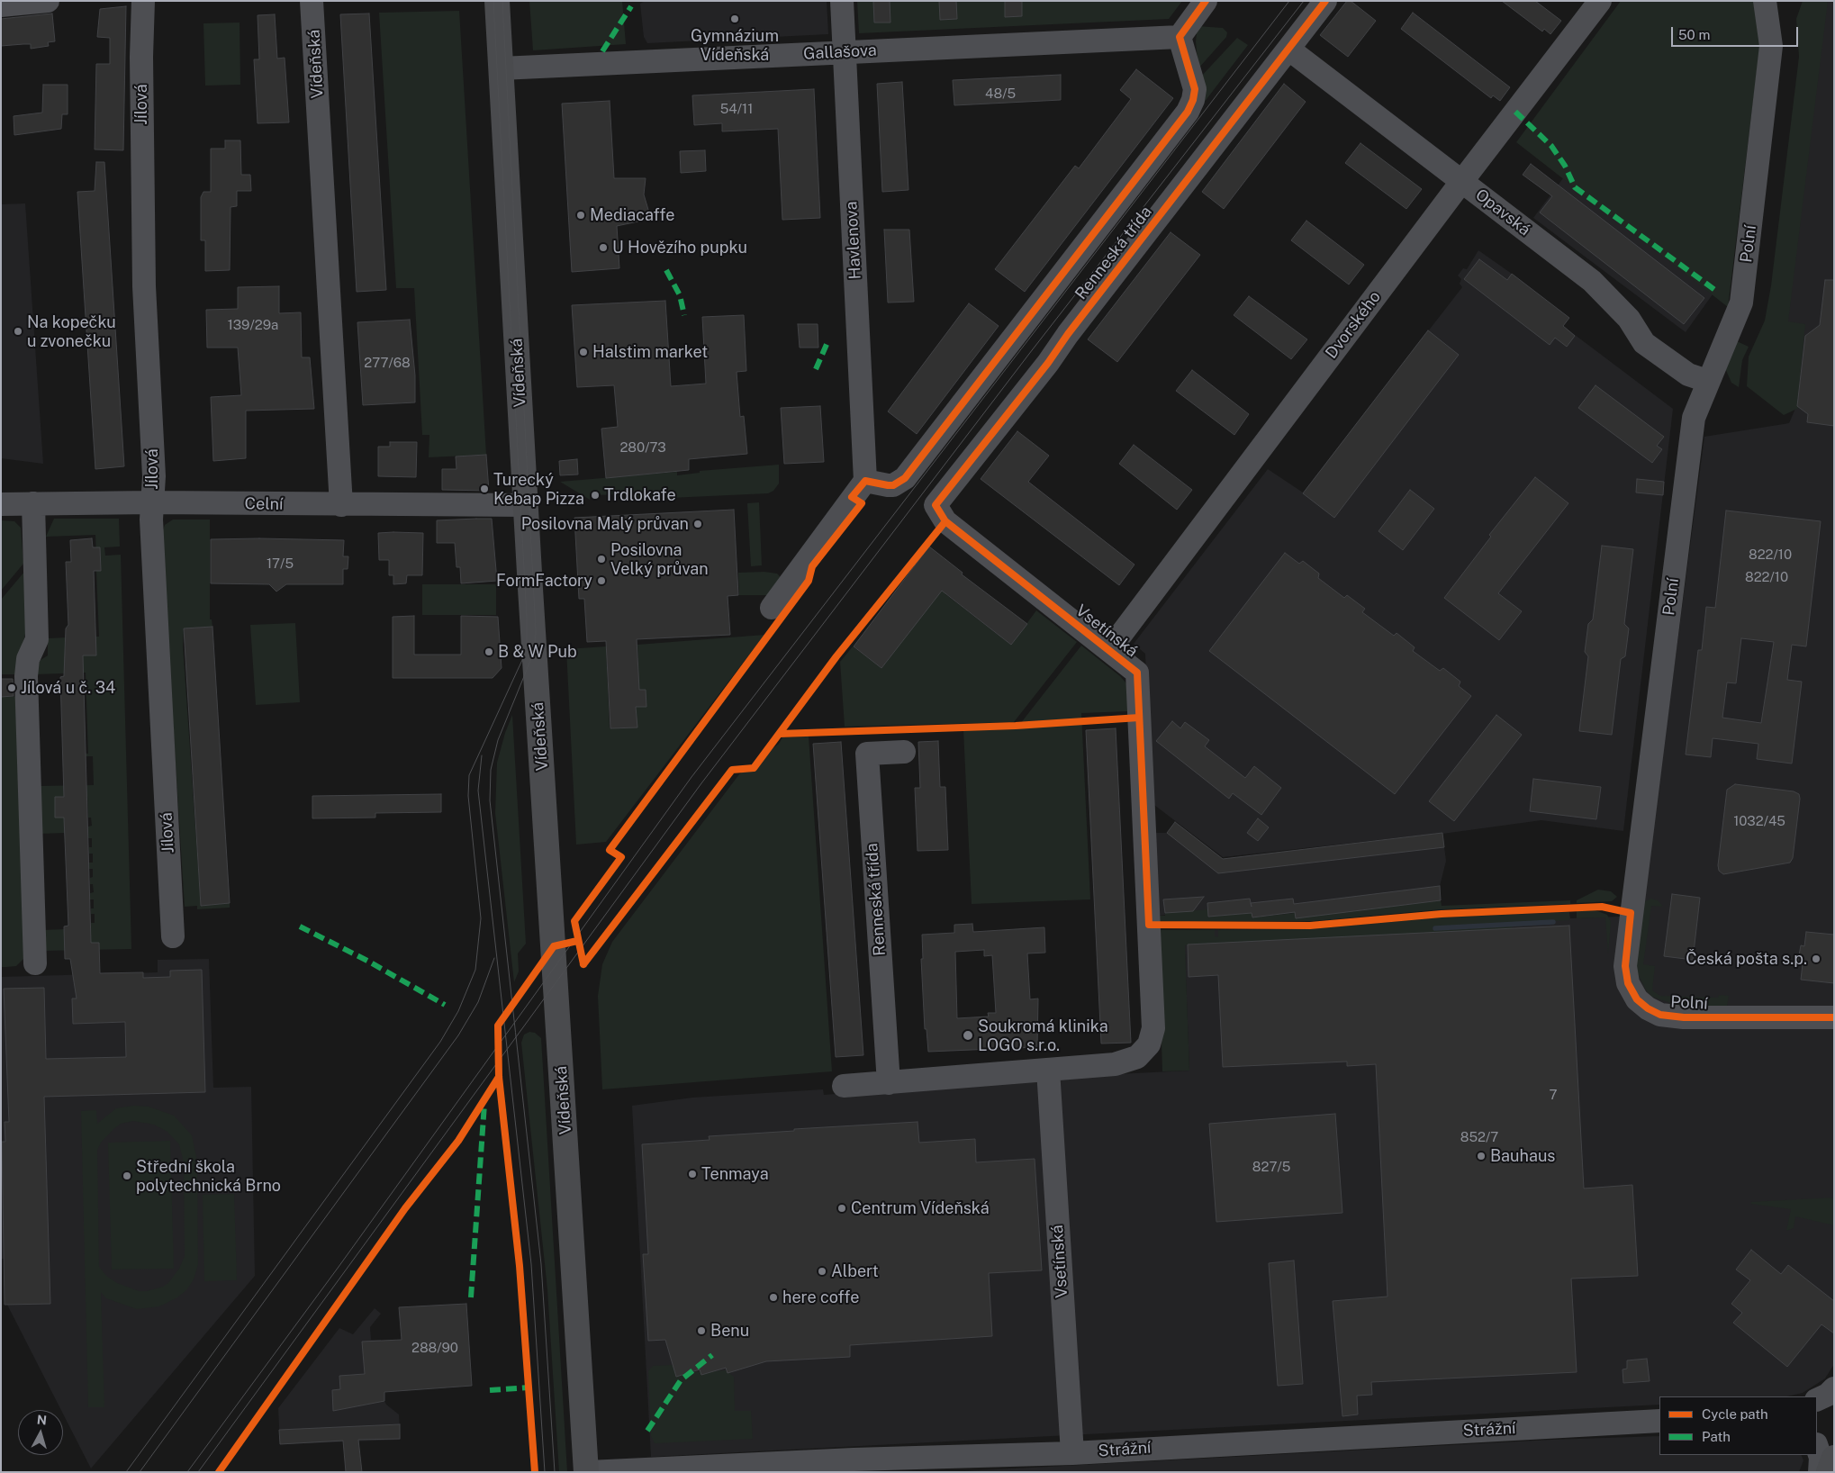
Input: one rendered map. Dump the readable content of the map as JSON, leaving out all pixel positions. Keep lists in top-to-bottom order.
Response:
{
  "streets": {
    "main road": ["Vídeňská"],
    "street": [
      "Gallašova",
      "Jílová",
      "Opavská",
      "Havlenova",
      "Polní",
      "Renneská třída",
      "Dvorského",
      "Celní",
      "Vsetínská",
      "Strážní"
    ]
  },
  "crossings": [
    ["Gallašova", "Vídeňská"],
    ["Gallašova", "Havlenova"],
    ["Gallašova", "Renneská třída"],
    ["Vídeňská", "Celní"],
    ["Vídeňská", "Strážní"],
    ["Jílová", "Celní"],
    ["Opavská", "Polní"],
    ["Opavská", "Renneská třída"],
    ["Opavská", "Dvorského"],
    ["Havlenova", "Renneská třída"],
    ["Renneská třída", "Vsetínská"],
    ["Dvorského", "Vsetínská"],
    ["Vsetínská", "Strážní"]
  ],
  "places": [
    "Gymnázium Vídeňská",
    "Mediacaffe",
    "U Hovězího pupku",
    "Na kopečku u zvonečku",
    "Halstim market",
    "Turecký Kebap Pizza",
    "Trdlokafe",
    "Posilovna Malý průvan",
    "Posilovna Velký průvan",
    "FormFactory",
    "B & W Pub",
    "Jílová u č. 34",
    "Česká pošta s.p.",
    "Soukromá klinika LOGO s.r.o.",
    "Bauhaus",
    "Tenmaya",
    "Střední škola polytechnická Brno",
    "Centrum Vídeňská",
    "Albert",
    "here coffe",
    "Benu"
  ],
  "house_numbers": [
    "48/5",
    "54/11",
    "139/29a",
    "277/68",
    "280/73",
    "822/10",
    "17/5",
    "822/10",
    "1032/45",
    "7",
    "852/7",
    "827/5",
    "288/90"
  ],
  "legend": ["Cycle path", "Path"],
  "scale_bar": "50 m",
  "north": "top"
}
